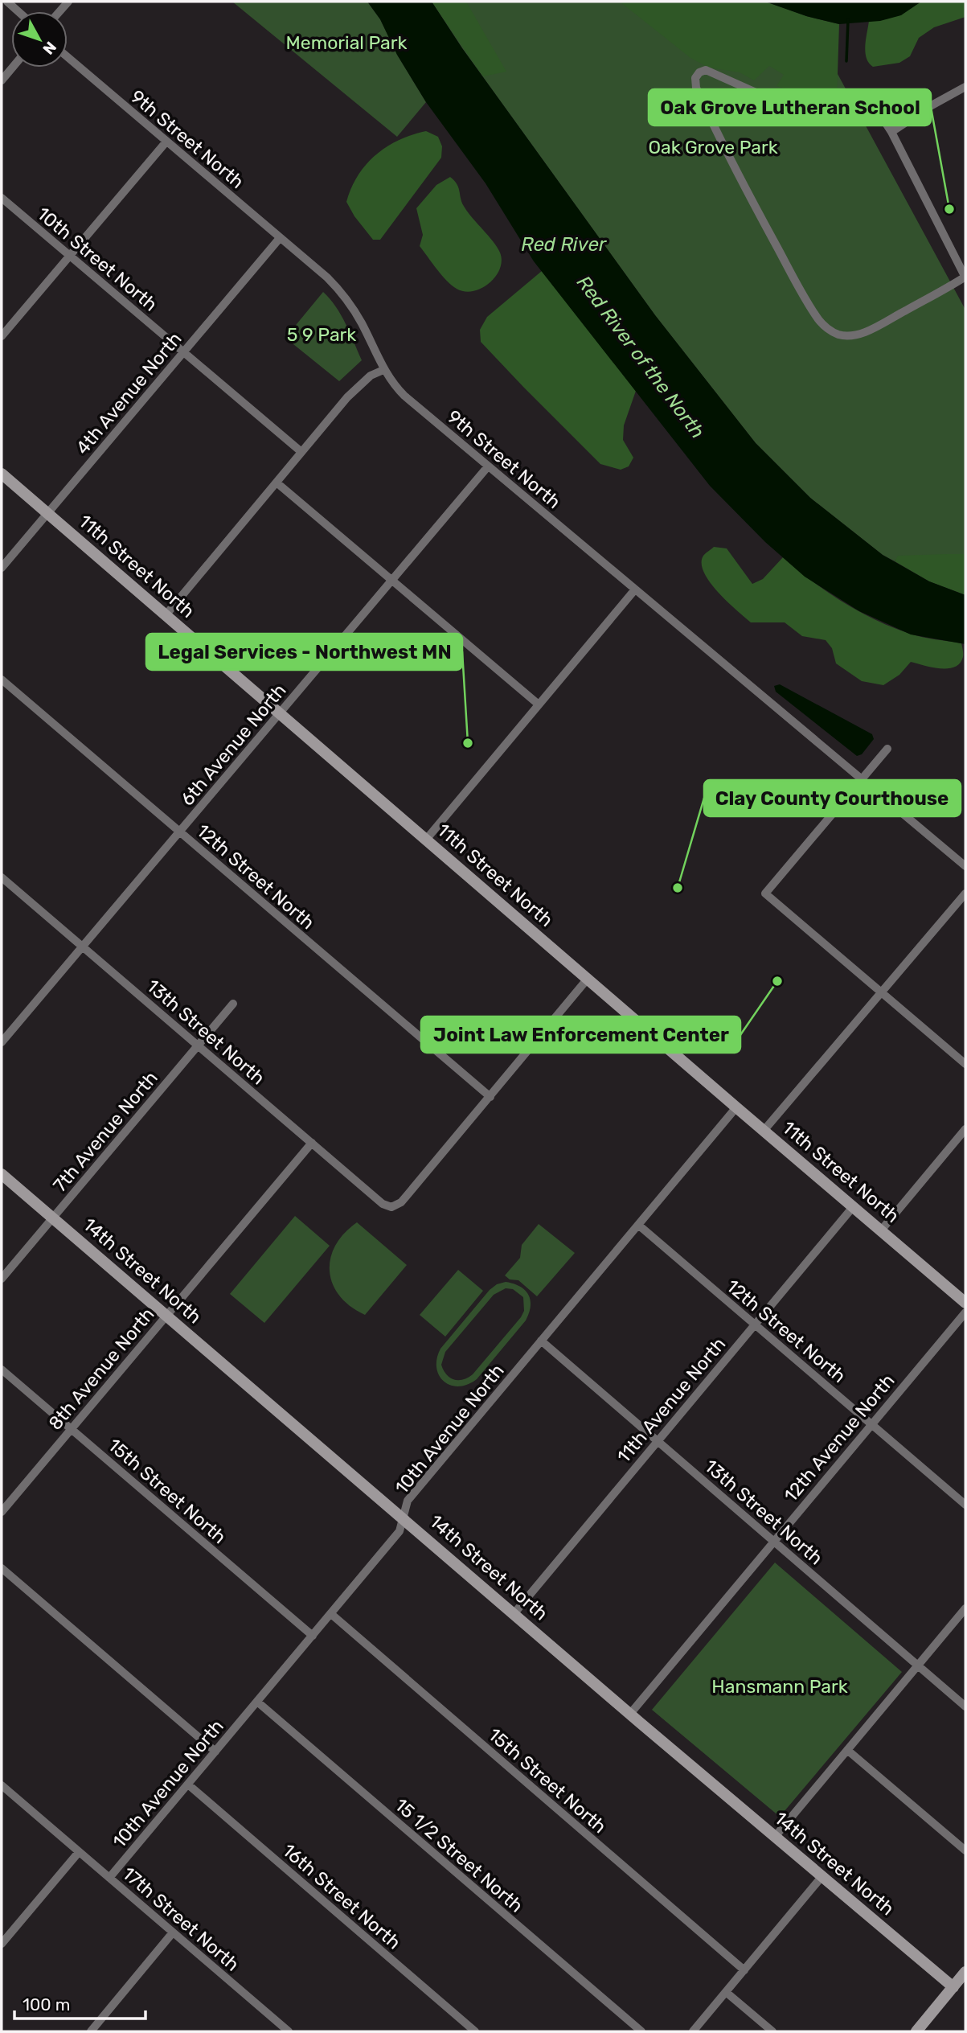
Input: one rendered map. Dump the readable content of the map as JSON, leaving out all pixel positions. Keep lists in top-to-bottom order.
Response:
{
  "streets": {
    "street": [
      "9th Street North",
      "10th Street North",
      "4th Avenue North",
      "11th Street North",
      "6th Avenue North",
      "12th Street North",
      "13th Street North",
      "7th Avenue North",
      "14th Street North",
      "8th Avenue North",
      "11th Avenue North",
      "10th Avenue North",
      "12th Avenue North",
      "15th Street North",
      "15 1/2 Street North",
      "16th Street North",
      "17th Street North"
    ]
  },
  "crossings": [
    ["9th Street North", "4th Avenue North"],
    ["9th Street North", "6th Avenue North"],
    ["10th Street North", "4th Avenue North"],
    ["4th Avenue North", "11th Street North"],
    ["11th Street North", "6th Avenue North"],
    ["11th Street North", "11th Avenue North"],
    ["11th Street North", "10th Avenue North"],
    ["6th Avenue North", "12th Street North"],
    ["6th Avenue North", "13th Street North"],
    ["12th Street North", "13th Street North"],
    ["12th Street North", "11th Avenue North"],
    ["12th Street North", "10th Avenue North"],
    ["12th Street North", "12th Avenue North"],
    ["13th Street North", "7th Avenue North"],
    ["13th Street North", "8th Avenue North"],
    ["13th Street North", "11th Avenue North"],
    ["13th Street North", "10th Avenue North"],
    ["13th Street North", "12th Avenue North"],
    ["7th Avenue North", "14th Street North"],
    ["14th Street North", "8th Avenue North"],
    ["14th Street North", "11th Avenue North"],
    ["14th Street North", "10th Avenue North"],
    ["14th Street North", "12th Avenue North"],
    ["8th Avenue North", "15th Street North"],
    ["10th Avenue North", "15th Street North"],
    ["10th Avenue North", "15 1/2 Street North"],
    ["10th Avenue North", "16th Street North"],
    ["10th Avenue North", "17th Street North"]
  ],
  "water": ["Red River", "Red River of the North"],
  "parks": [
    "Memorial Park",
    "Oak Grove Park",
    "5 9 Park",
    "Hansmann Park"
  ],
  "places": [
    "Oak Grove Lutheran School",
    "Legal Services - Northwest MN",
    "Clay County Courthouse",
    "Joint Law Enforcement Center"
  ],
  "scale_bar": "100 m",
  "north": "bottom right"
}
